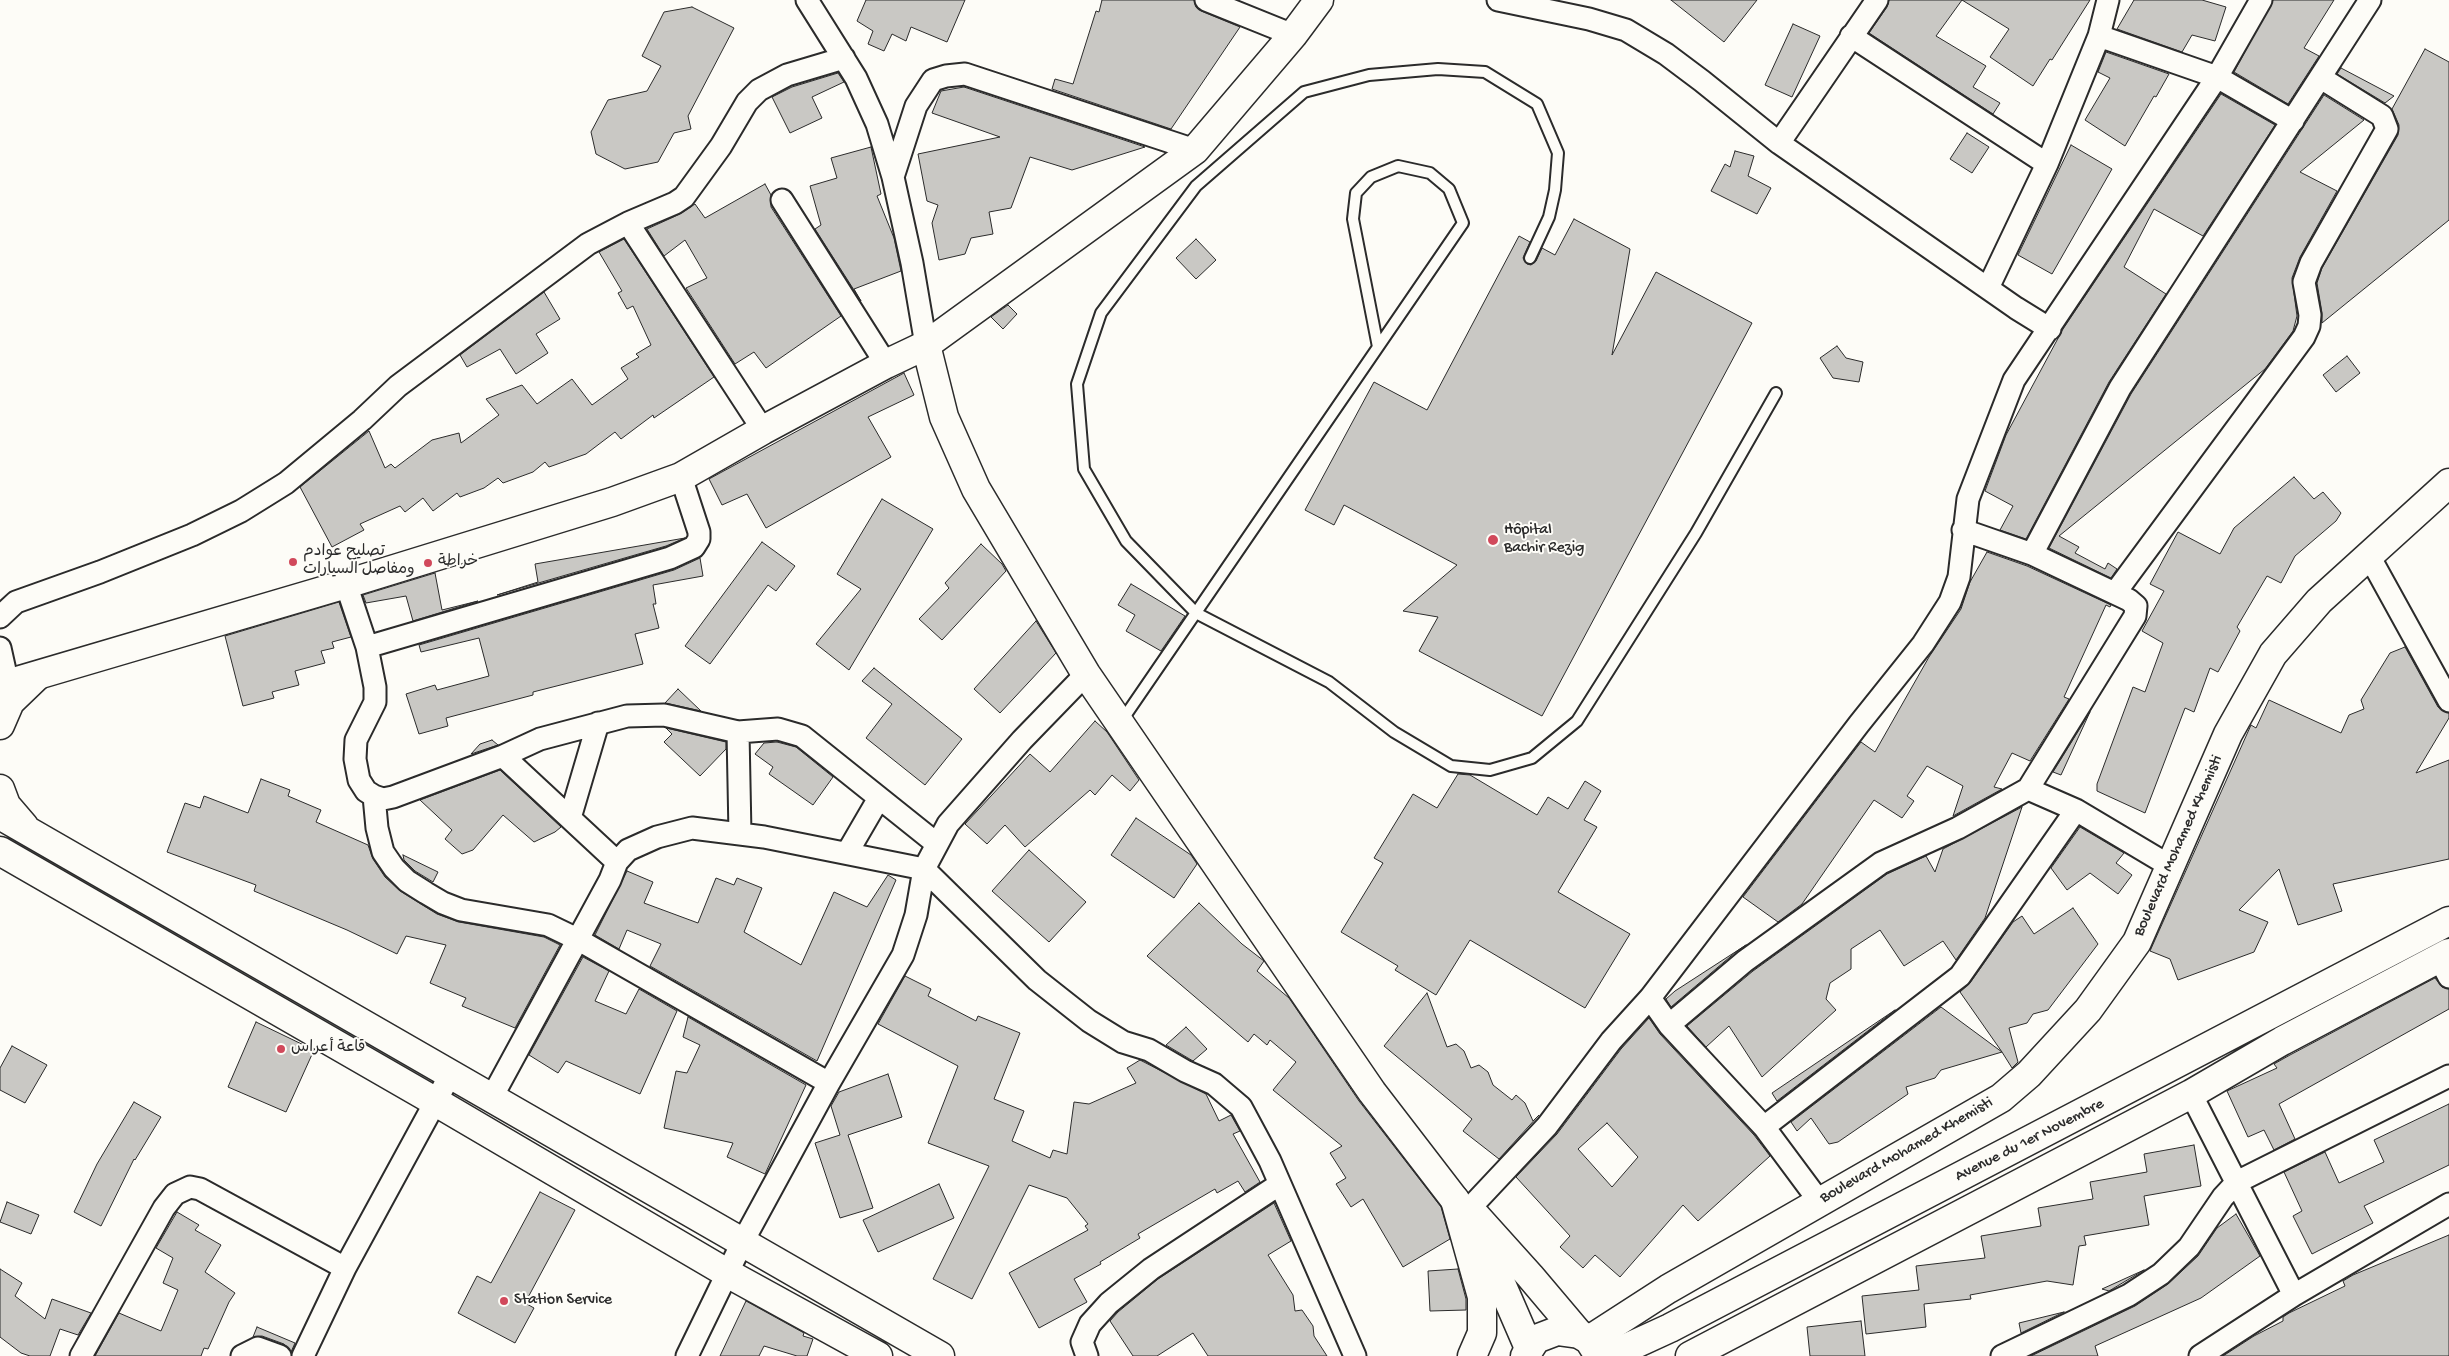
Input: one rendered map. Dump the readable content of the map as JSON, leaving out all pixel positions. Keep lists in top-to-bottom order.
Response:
{
  "streets": {
    "main road": ["Boulevard Mohamed Khemisti", "Avenue du 1er Novembre"]
  },
  "crossings": [
    ["Boulevard Mohamed Khemisti", "Avenue du 1er Novembre"]
  ],
  "places": [
    "Hôpital Bachir Rezig",
    "تصليح عوادم ومفاصل السيارات",
    "خراطة",
    "قاعة أعراس",
    "Station Service"
  ]
}
